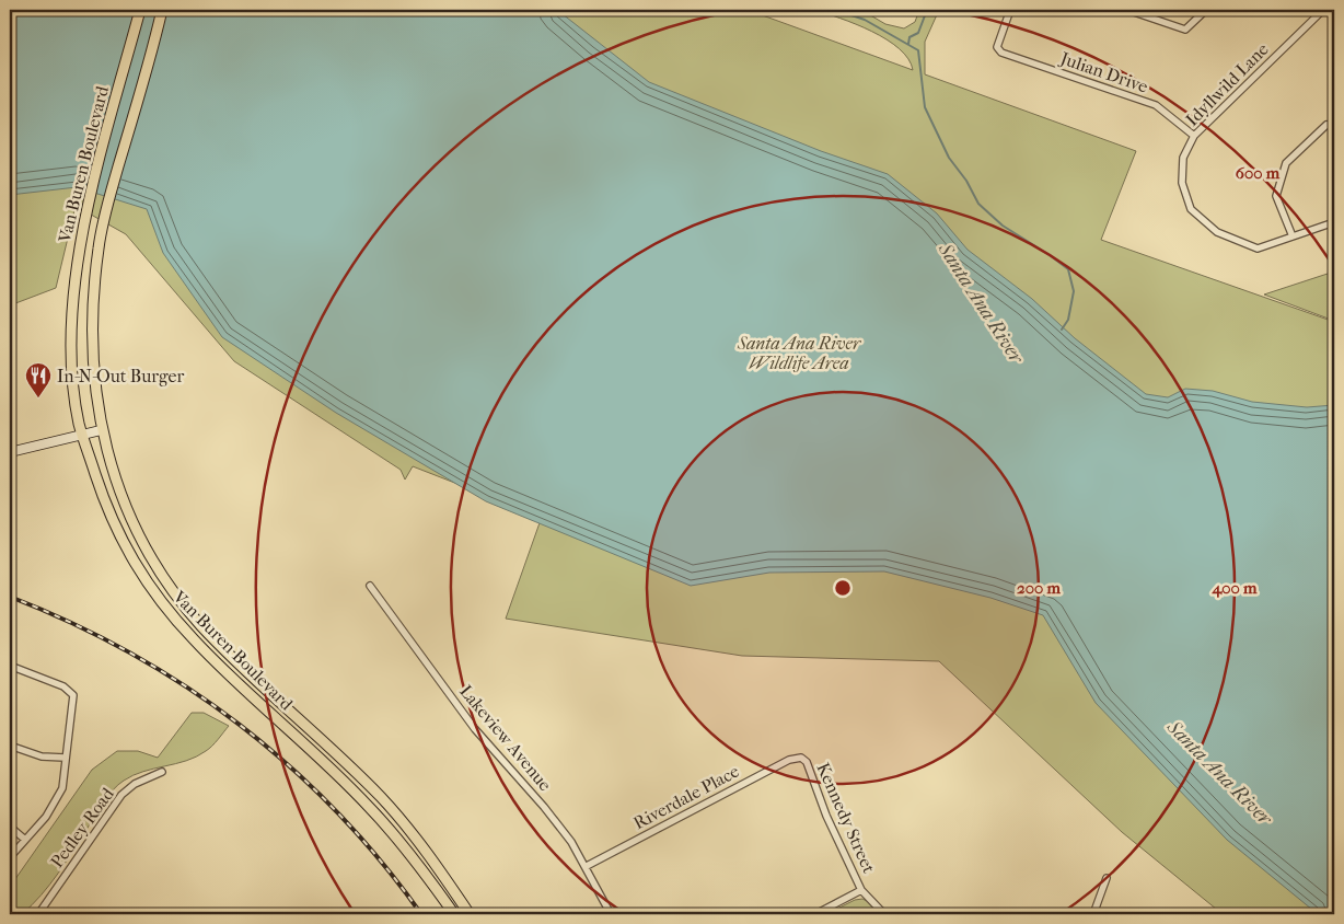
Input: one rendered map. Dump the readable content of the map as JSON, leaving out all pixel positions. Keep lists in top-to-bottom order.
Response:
{
  "streets": {
    "main road": ["Van Buren Boulevard"],
    "street": [
      "Julian Drive",
      "Idyllwild Lane",
      "Lakeview Avenue",
      "Riverdale Place",
      "Kennedy Street",
      "Pedley Road"
    ]
  },
  "crossings": [
    ["Julian Drive", "Idyllwild Lane"],
    ["Lakeview Avenue", "Riverdale Place"],
    ["Riverdale Place", "Kennedy Street"]
  ],
  "water": ["Santa Ana River"],
  "parks": ["Santa Ana River Wildlife Area"],
  "places": {
    "restaurant": ["In-N-Out Burger"]
  },
  "rings": ["600 m", "200 m", "400 m"]
}
